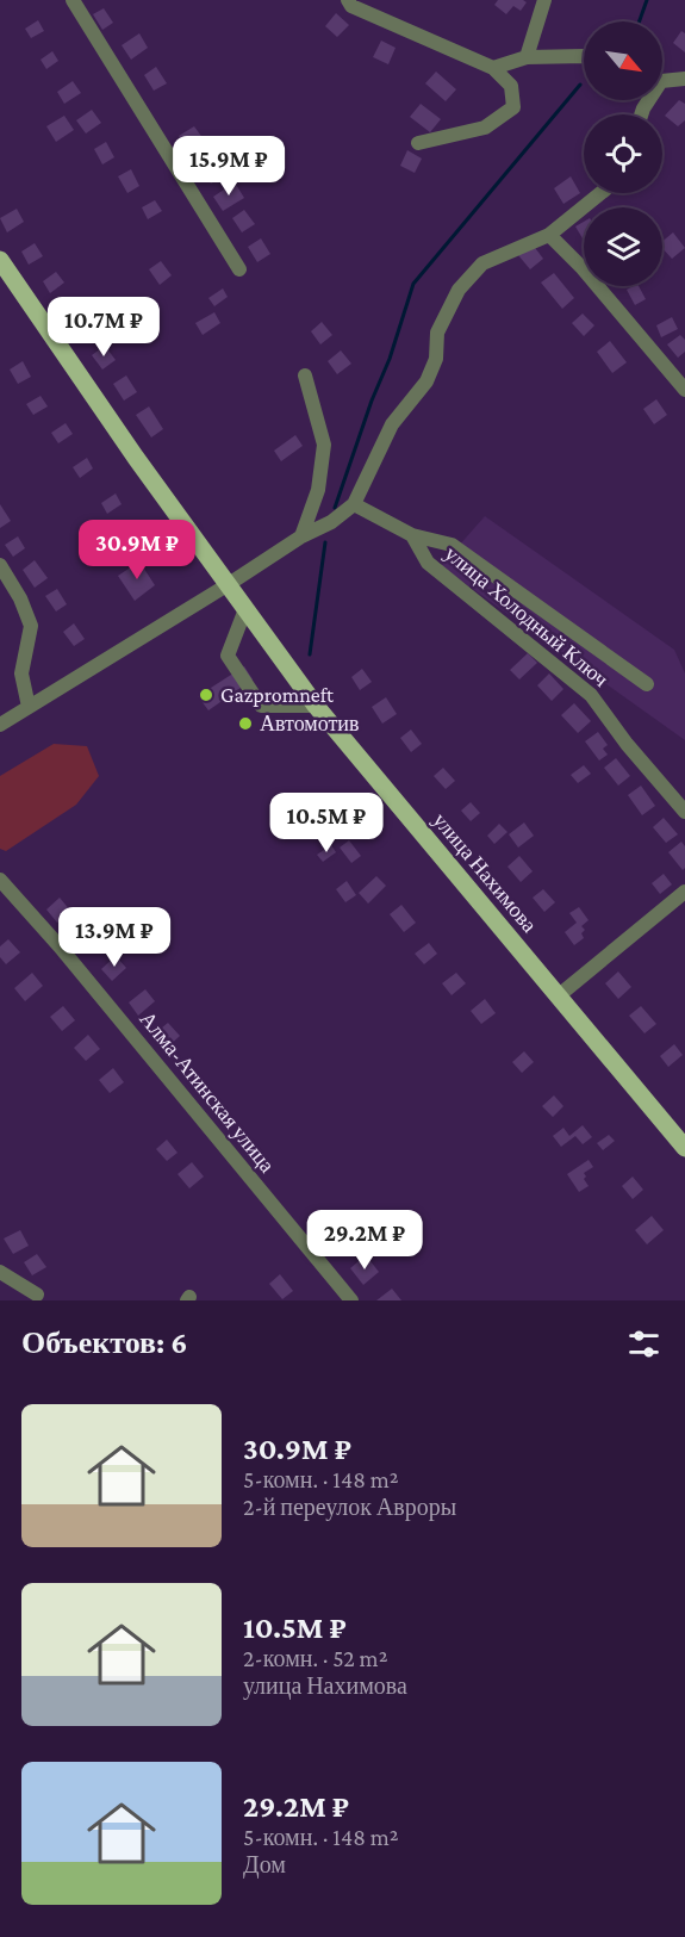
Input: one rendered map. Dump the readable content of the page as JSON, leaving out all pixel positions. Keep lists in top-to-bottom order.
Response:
{
  "streets": {
    "main road": ["улица Нахимова"],
    "street": ["улица Холодный Ключ", "Алма-Атинская улица"]
  },
  "places": ["Gazpromneft", "Автомотив"],
  "north": "bottom right",
  "page": {
    "price": [
      "15.9M ₽",
      "10.7M ₽",
      "30.9M ₽",
      "10.5M ₽",
      "13.9M ₽",
      "29.2M ₽"
    ],
    "heading": "Объектов: 6",
    "list": [
      {
        "name": "30.9M ₽",
        "note": "5-комн. · 148 m² · 2-й переулок Авроры"
      },
      {
        "name": "10.5M ₽",
        "note": "2-комн. · 52 m² · улица Нахимова"
      },
      {
        "name": "29.2M ₽",
        "note": "5-комн. · 148 m² · Дом"
      }
    ]
  }
}
